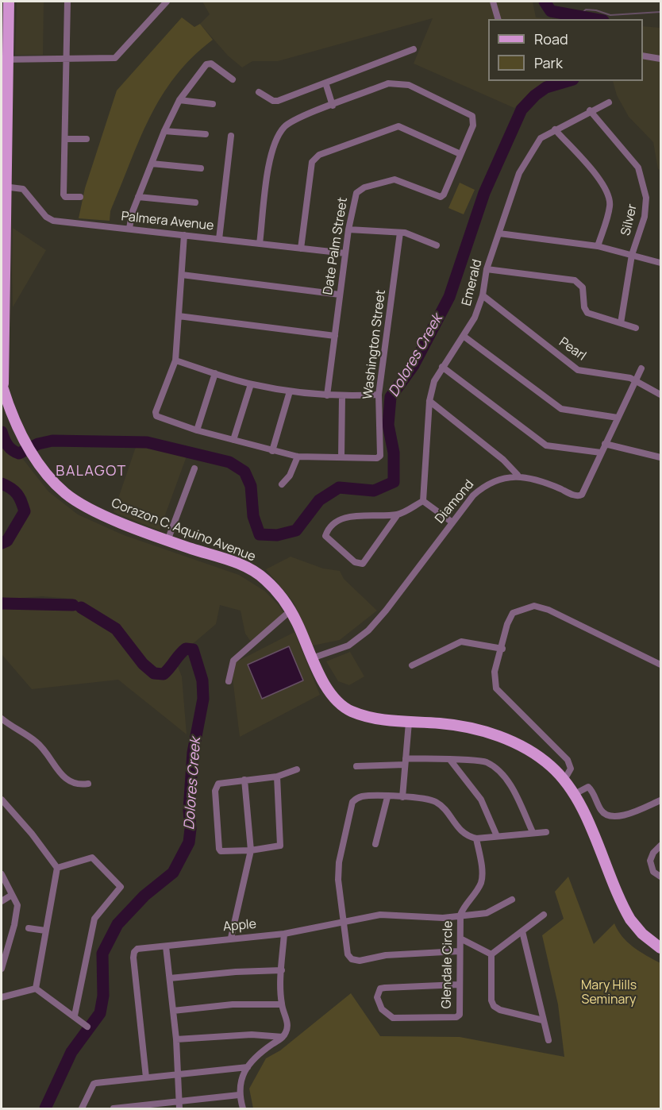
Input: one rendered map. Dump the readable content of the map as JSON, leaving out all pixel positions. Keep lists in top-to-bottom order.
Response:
{
  "streets": {
    "main road": ["Corazon C. Aquino Avenue"],
    "street": [
      "Silver",
      "Palmera Avenue",
      "Date Palm Street",
      "Emerald",
      "Washington Street",
      "Pearl",
      "Diamond",
      "Apple",
      "Glendale Circle"
    ]
  },
  "crossings": [
    ["Silver", "Emerald"],
    ["Palmera Avenue", "Date Palm Street"],
    ["Palmera Avenue", "Corazon C. Aquino Avenue"],
    ["Emerald", "Pearl"],
    ["Diamond", "Corazon C. Aquino Avenue"],
    ["Apple", "Glendale Circle"]
  ],
  "districts": ["BALAGOT"],
  "water": ["Dolores Creek"],
  "parks": ["Mary Hills Seminary"],
  "legend": ["Road", "Park"]
}
